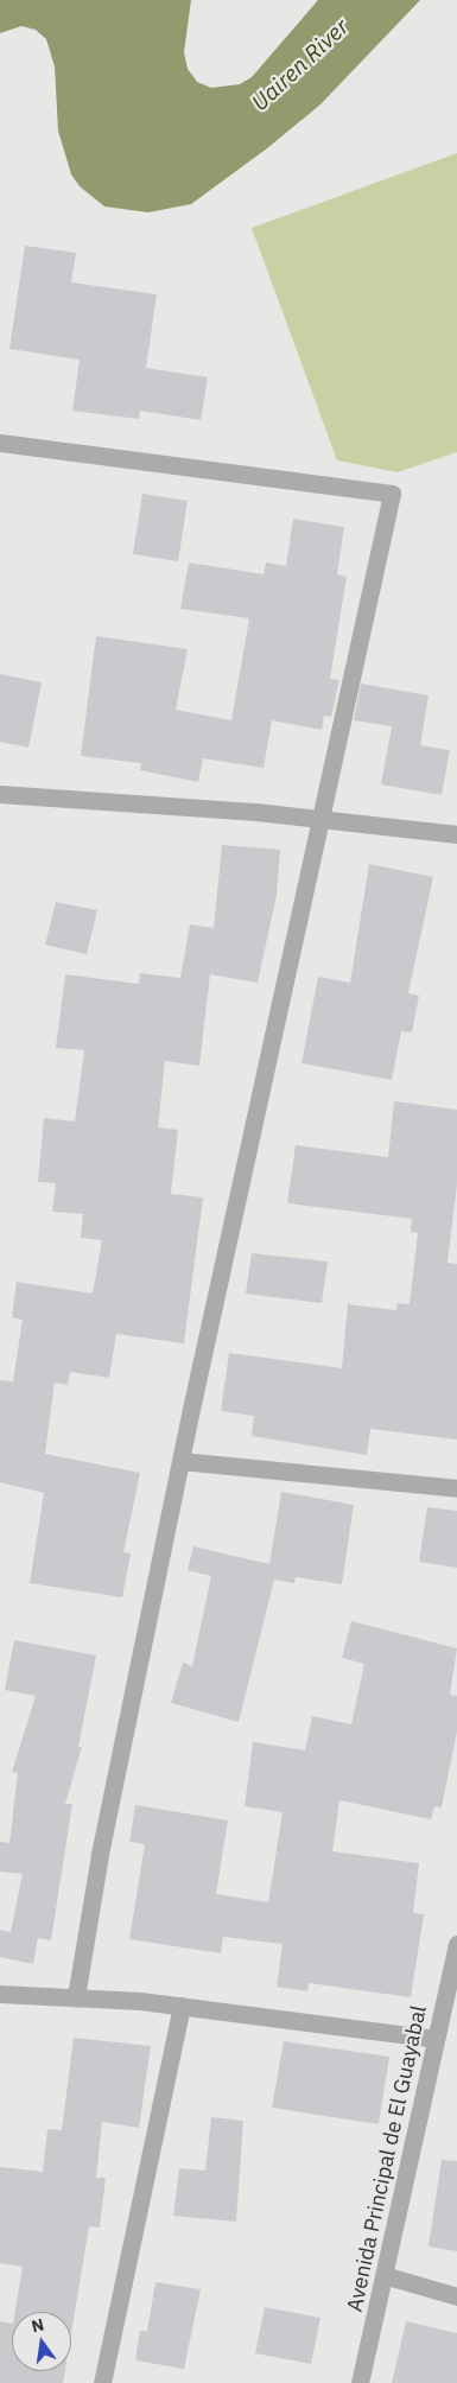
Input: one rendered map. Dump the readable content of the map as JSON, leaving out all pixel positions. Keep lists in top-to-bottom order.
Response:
{
  "streets": {
    "street": ["Avenida Principal de El Guayabal"]
  },
  "water": ["Uairen River"],
  "north": "top"
}
